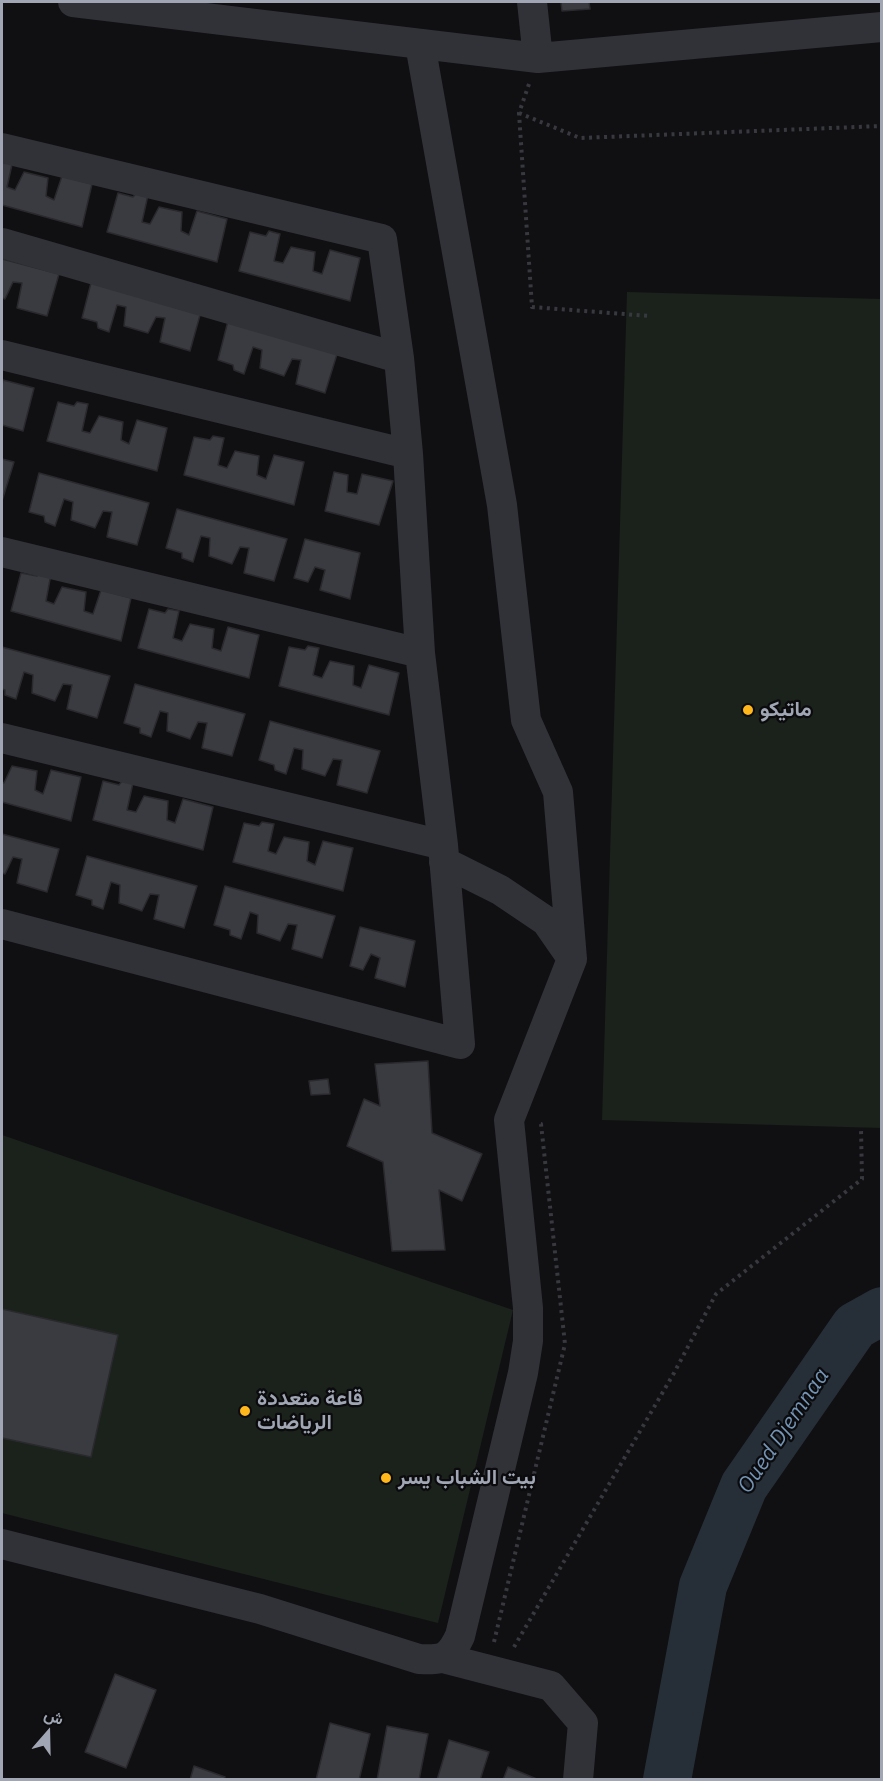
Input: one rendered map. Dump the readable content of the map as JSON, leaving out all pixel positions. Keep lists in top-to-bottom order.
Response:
{
  "water": ["Oued Djemnaa"],
  "places": ["ماتيكو", "قاعة متعددة الرياضات", "بيت الشباب يسر"],
  "north": "top"
}
